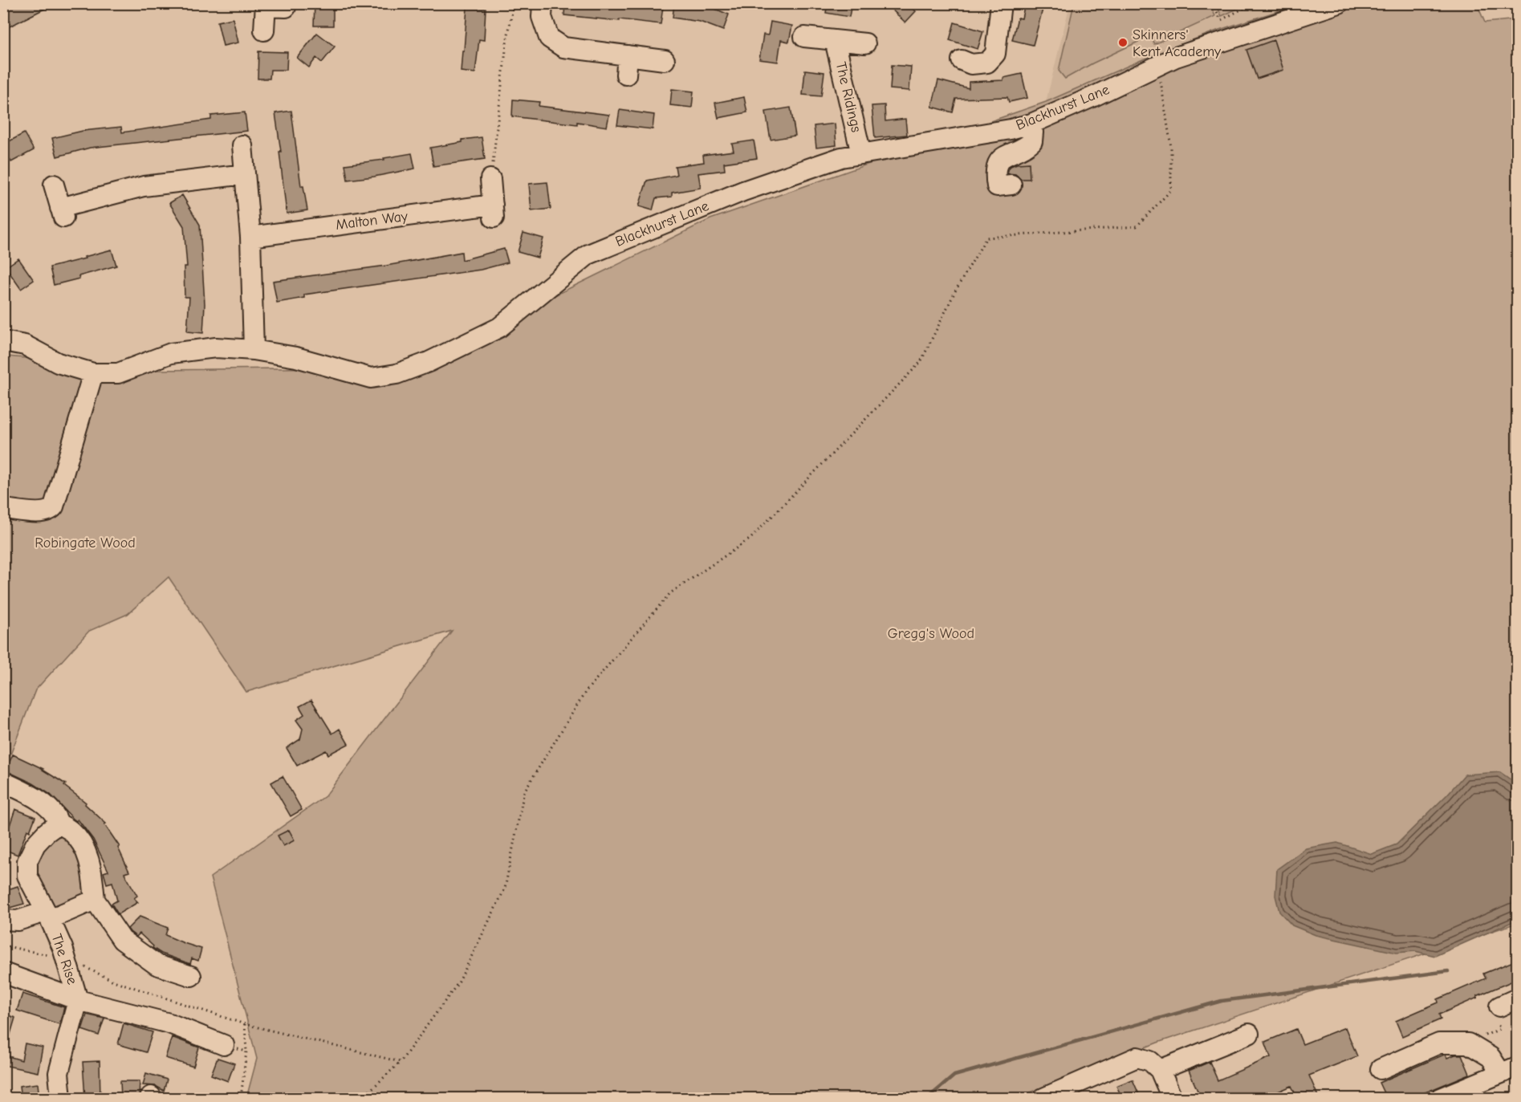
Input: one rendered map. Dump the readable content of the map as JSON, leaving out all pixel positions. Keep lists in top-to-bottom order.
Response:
{
  "streets": {
    "street": [
      "The Ridings",
      "Blackhurst Lane",
      "Malton Way",
      "The Rise"
    ]
  },
  "crossings": [
    ["The Ridings", "Blackhurst Lane"]
  ],
  "parks": ["Robingate Wood", "Gregg's Wood"],
  "places": ["Skinners' Kent Academy"]
}
